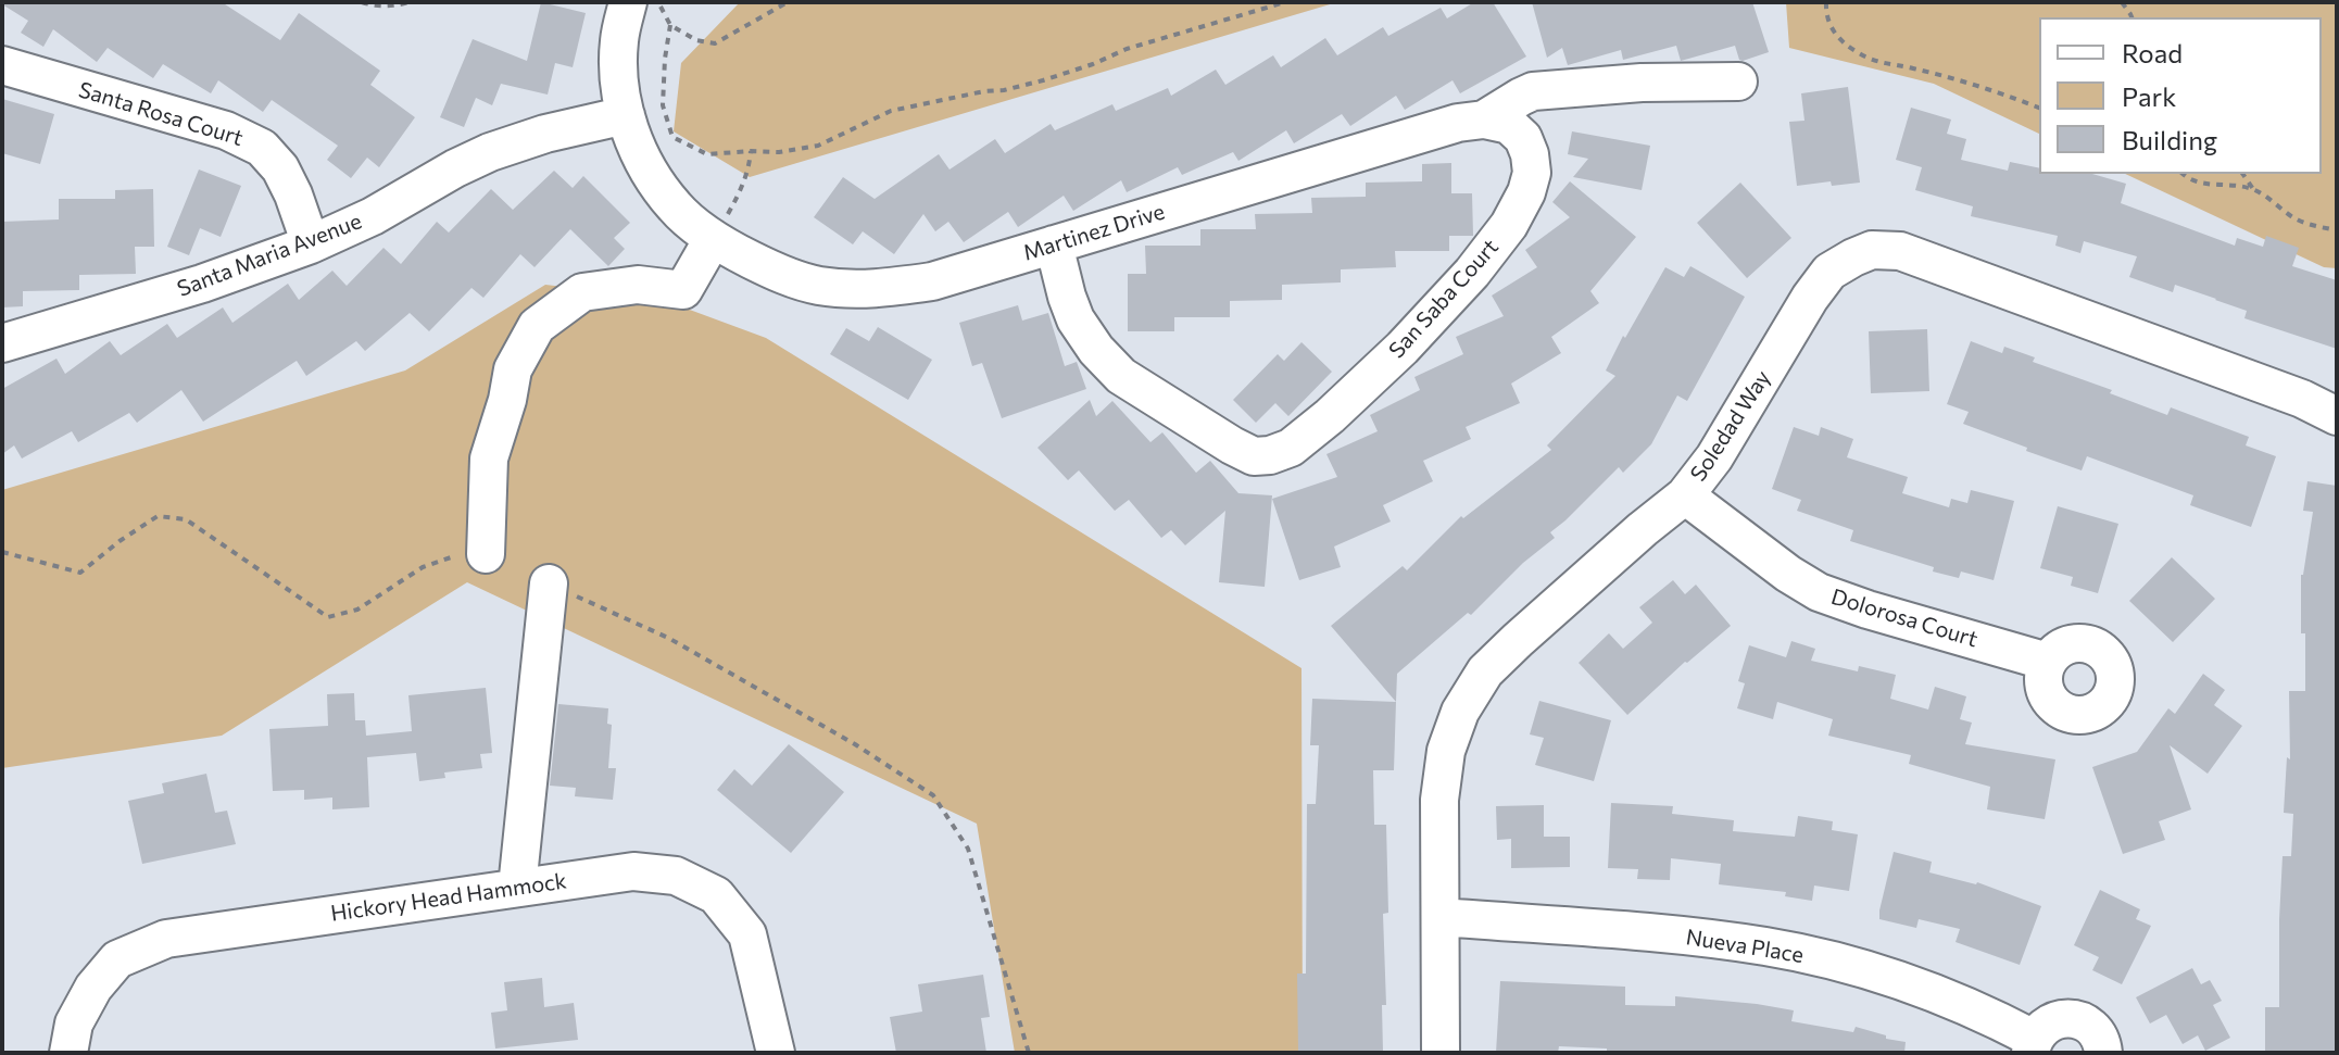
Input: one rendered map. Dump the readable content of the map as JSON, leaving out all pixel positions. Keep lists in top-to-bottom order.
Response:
{
  "streets": {
    "street": [
      "Santa Rosa Court",
      "Martinez Drive",
      "Santa Maria Avenue",
      "San Saba Court",
      "Soledad Way",
      "Dolorosa Court",
      "Hickory Head Hammock",
      "Nueva Place"
    ]
  },
  "crossings": [
    ["Santa Rosa Court", "Santa Maria Avenue"],
    ["Martinez Drive", "Santa Maria Avenue"],
    ["Martinez Drive", "San Saba Court"],
    ["Soledad Way", "Dolorosa Court"],
    ["Soledad Way", "Nueva Place"]
  ],
  "legend": ["Road", "Park", "Building"]
}
